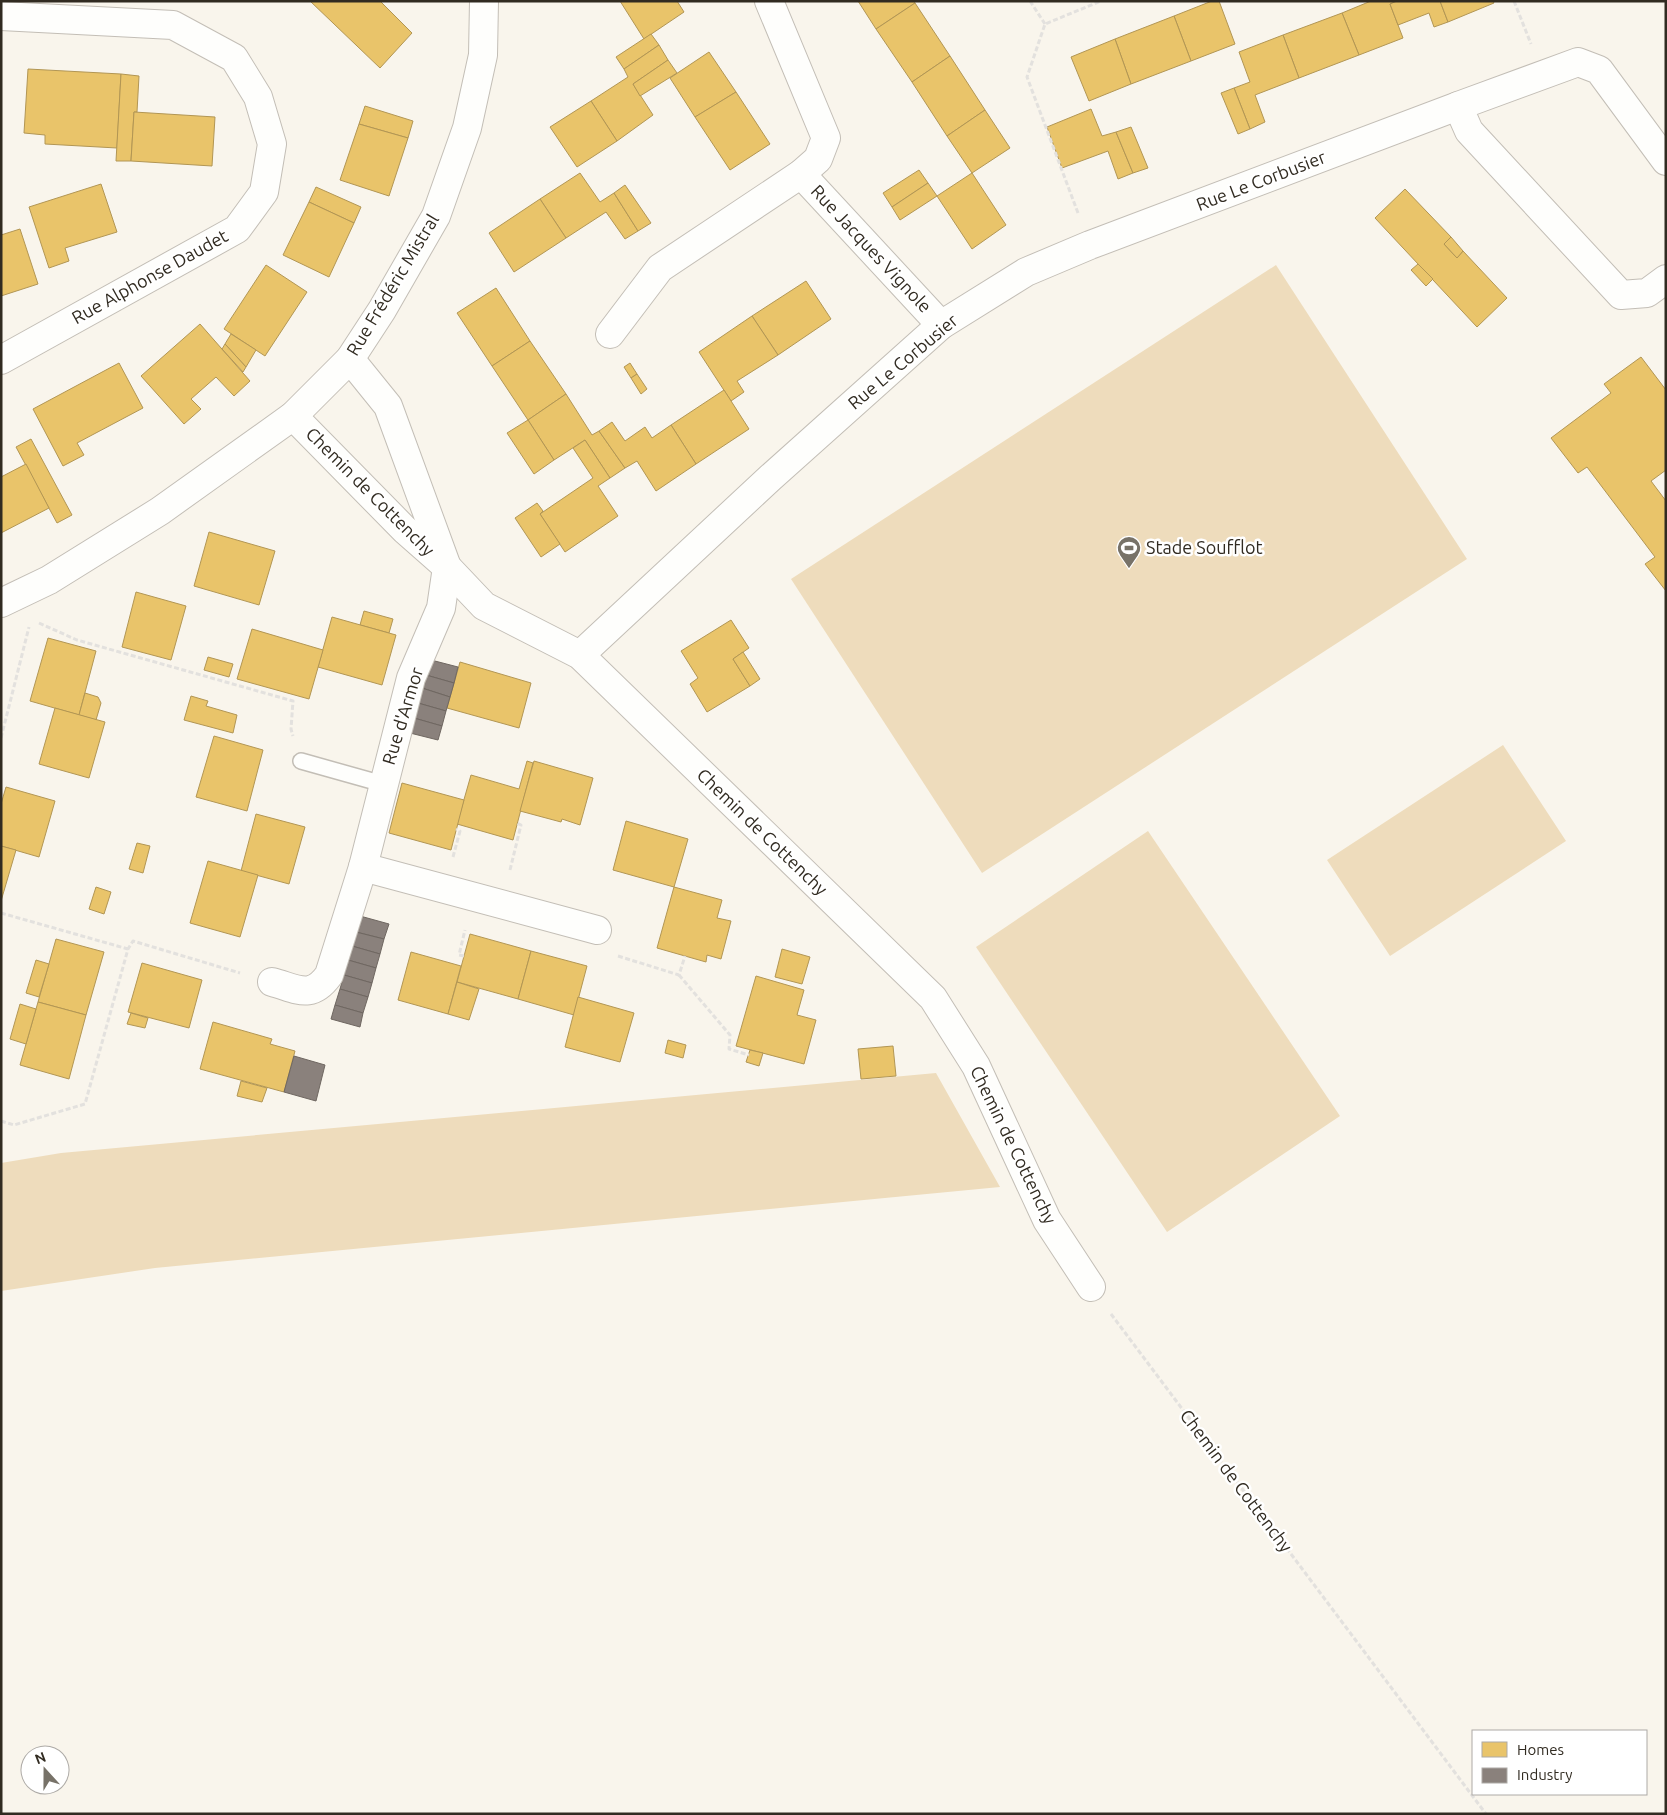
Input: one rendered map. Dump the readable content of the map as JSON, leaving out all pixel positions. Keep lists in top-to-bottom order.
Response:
{
  "streets": {
    "street": [
      "Rue Le Corbusier",
      "Rue Jacques Vignole",
      "Rue Alphonse Daudet",
      "Rue Frédéric Mistral",
      "Chemin de Cottenchy",
      "Rue d'Armor"
    ]
  },
  "crossings": [
    ["Rue Le Corbusier", "Rue Jacques Vignole"],
    ["Rue Le Corbusier", "Chemin de Cottenchy"],
    ["Rue Frédéric Mistral", "Chemin de Cottenchy"],
    ["Chemin de Cottenchy", "Rue d'Armor"]
  ],
  "places": {
    "sports": ["Stade Soufflot"]
  },
  "legend": ["Homes", "Industry"],
  "north": "top"
}
